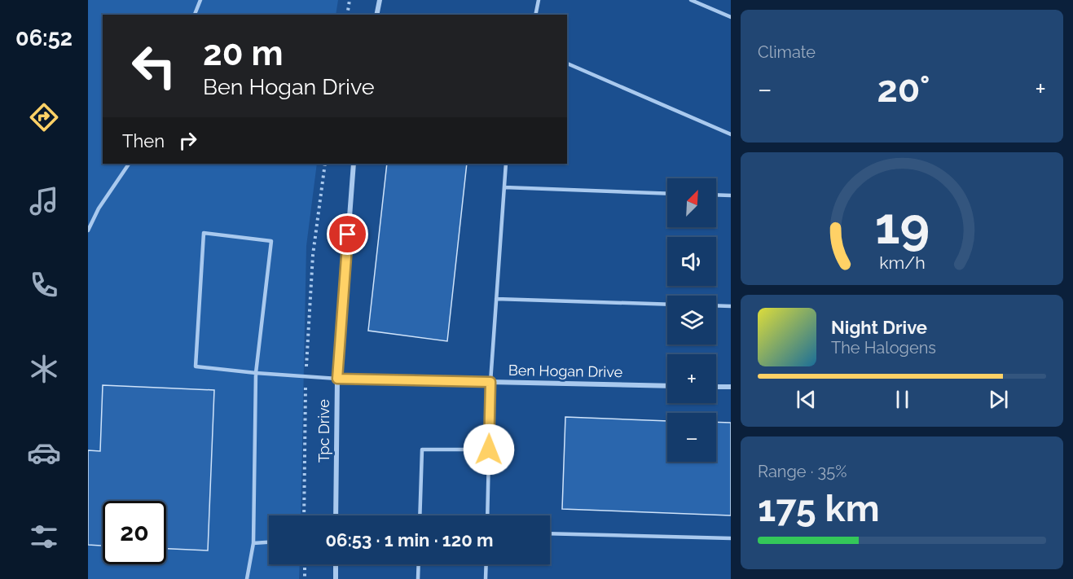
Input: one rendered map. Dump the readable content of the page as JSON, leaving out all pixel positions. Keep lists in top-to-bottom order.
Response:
{
  "streets": {
    "street": ["Ben Hogan Drive", "Tpc Drive"]
  },
  "crossings": [
    ["Ben Hogan Drive", "Tpc Drive"]
  ],
  "north": "top right",
  "page": {
    "tabs": "06:52",
    "tile": [
      "Climate",
      ["Range · 35%", "175 km"]
    ],
    "turn": ["20 m", "Ben Hogan Drive"],
    "heat": ["−", "20°", "+"],
    "then": "Then",
    "map_buttons": ["+", "−"],
    "song": ["Night Drive", "The Halogens"],
    "limit": "20",
    "trip": "06:53 · 1 min · 120 m",
    "gauge": ["19", "km/h"]
  }
}
